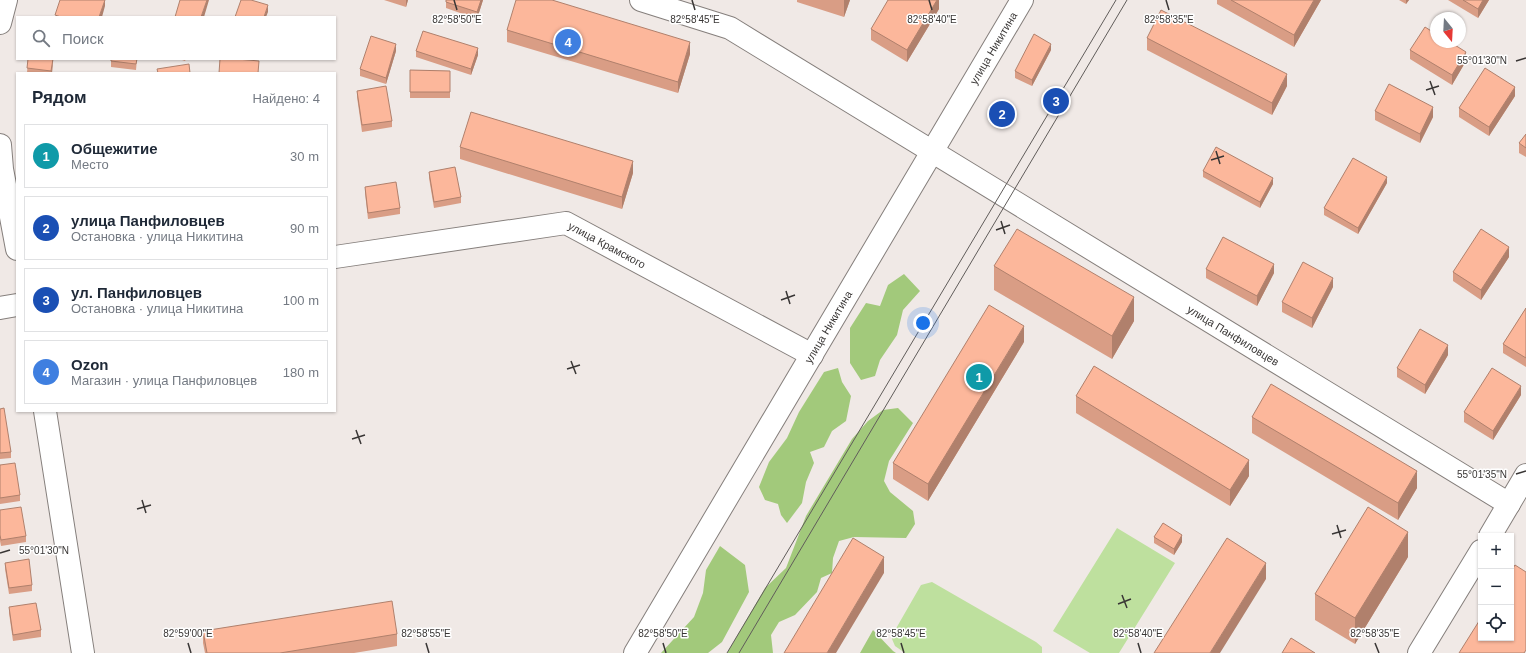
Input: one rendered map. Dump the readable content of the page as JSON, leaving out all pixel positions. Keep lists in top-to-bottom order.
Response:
{
  "streets": {
    "street": ["улица Никитина", "улица Крамского", "улица Панфиловцев"]
  },
  "crossings": [
    ["улица Никитина", "улица Крамского"],
    ["улица Никитина", "улица Панфиловцев"]
  ],
  "north": "bottom",
  "page": {
    "search": "Поиск",
    "pins": [
      "4",
      "3",
      "2",
      "1"
    ],
    "heading": ["Рядом", "Найдено: 4"],
    "list": [
      {
        "mark": "1",
        "name": "Общежитие",
        "note": "Место",
        "value": "30 m"
      },
      {
        "mark": "2",
        "name": "улица Панфиловцев",
        "note": "Остановка · улица Никитина",
        "value": "90 m"
      },
      {
        "mark": "3",
        "name": "ул. Панфиловцев",
        "note": "Остановка · улица Никитина",
        "value": "100 m"
      },
      {
        "mark": "4",
        "name": "Ozon",
        "note": "Магазин · улица Панфиловцев",
        "value": "180 m"
      }
    ],
    "map_buttons": ["+", "−"]
  },
  "coordinates": [
    "82°58'50\"E",
    "82°58'45\"E",
    "82°58'40\"E",
    "82°58'35\"E",
    "55°01'30\"N",
    "55°01'35\"N",
    "82°59'00\"E",
    "82°58'55\"E"
  ]
}
